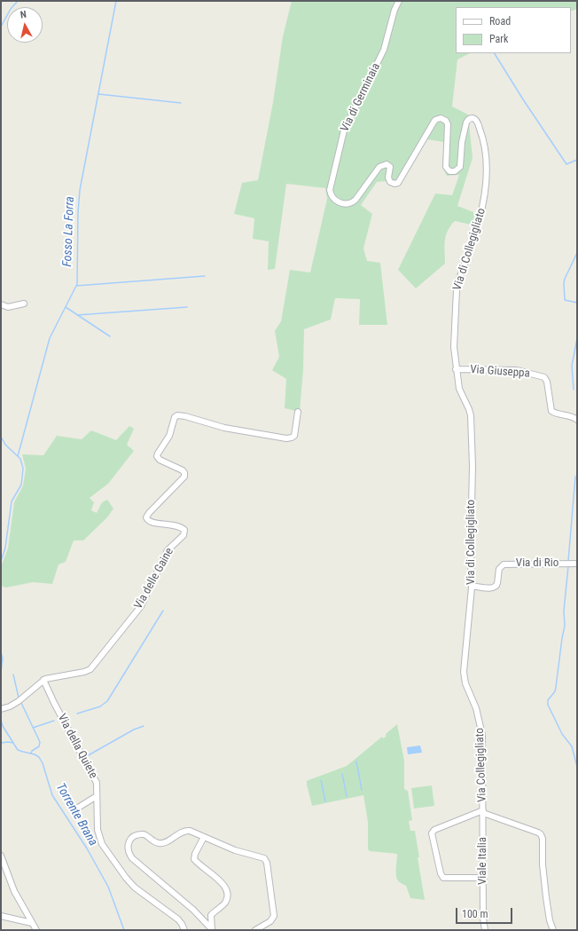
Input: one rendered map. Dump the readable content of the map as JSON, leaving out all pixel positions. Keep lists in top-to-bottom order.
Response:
{
  "streets": {
    "street": [
      "Via di Germinaia",
      "Via di Collegigliato",
      "Via Giuseppa",
      "Via di Rio",
      "Via delle Gaine",
      "Via della Quiete",
      "Via Collegigliato",
      "Viale Italia"
    ]
  },
  "crossings": [
    ["Via di Germinaia", "Via di Collegigliato"],
    ["Via di Collegigliato", "Via Giuseppa"],
    ["Via di Collegigliato", "Via di Rio"],
    ["Via di Collegigliato", "Via Collegigliato"],
    ["Via delle Gaine", "Via della Quiete"],
    ["Via Collegigliato", "Viale Italia"]
  ],
  "water": ["Fosso La Forra", "Torrente Brana"],
  "legend": ["Road", "Park"],
  "scale_bar": "100 m",
  "north": "top"
}
